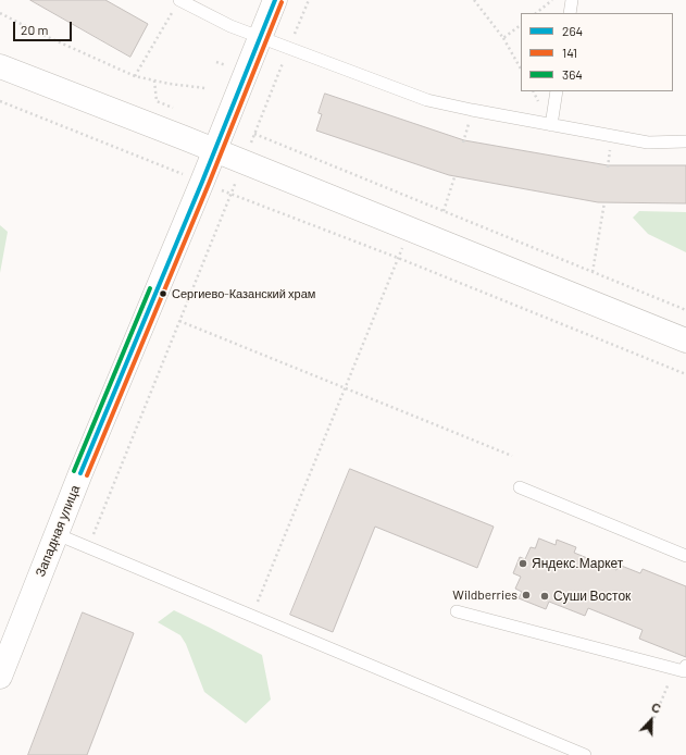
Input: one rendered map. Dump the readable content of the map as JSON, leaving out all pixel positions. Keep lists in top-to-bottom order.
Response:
{
  "streets": {
    "street": ["Западная улица"]
  },
  "places": [
    "Сергиево-Казанский храм",
    "Яндекс.Маркет",
    "Wildberries",
    "Суши Восток"
  ],
  "lines": ["transit line 264", "transit line 141", "transit line 364"],
  "legend": ["264", "141", "364"],
  "scale_bar": "20 m",
  "north": "top"
}
